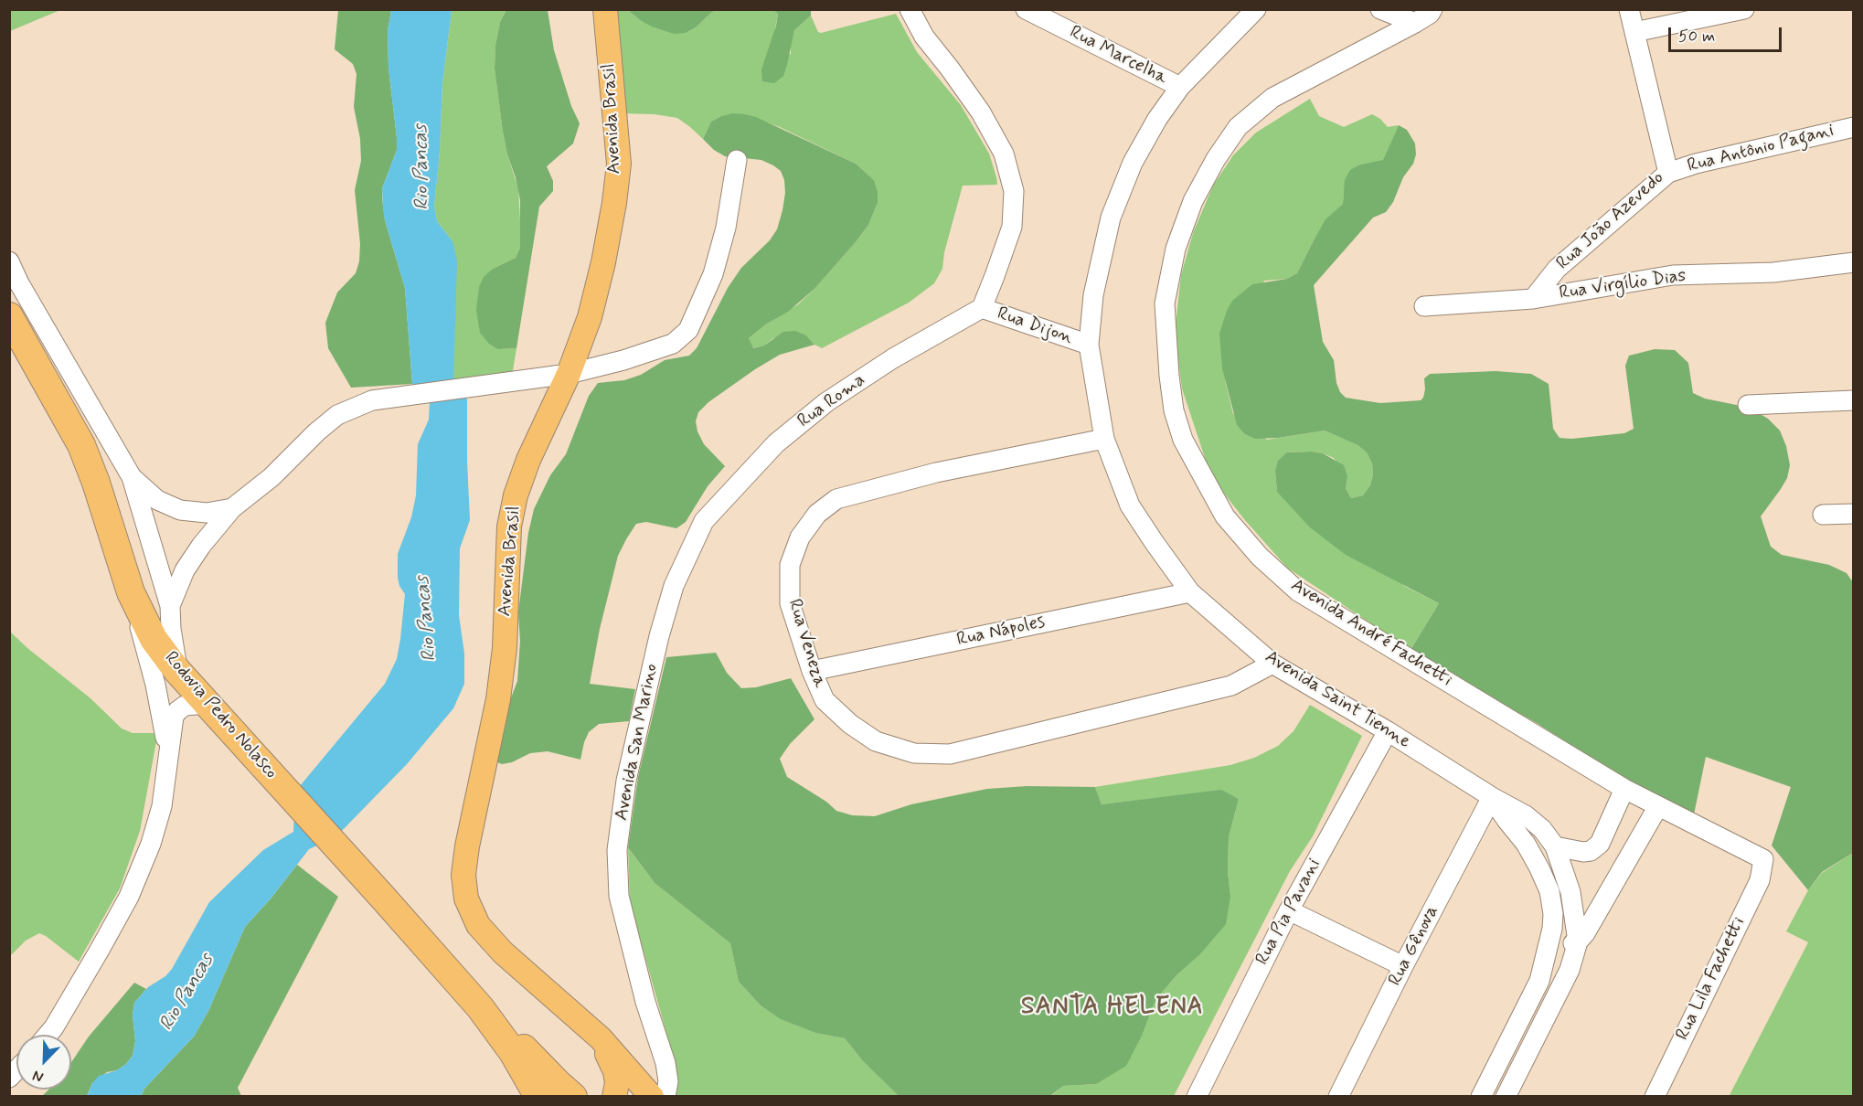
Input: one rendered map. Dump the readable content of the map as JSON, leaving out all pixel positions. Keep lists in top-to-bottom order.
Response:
{
  "streets": {
    "highway": ["Rodovia Pedro Nolasco"],
    "main road": ["Avenida Brasil"],
    "street": [
      "Rua Marcelha",
      "Rua Antônio Pagani",
      "Rua João Azevedo",
      "Rua Virgílio Dias",
      "Rua Dijon",
      "Rua Roma",
      "Rua Nápoles",
      "Avenida André Fachetti",
      "Rua Veneza",
      "Avenida Saint Tienne",
      "Avenida San Marino",
      "Rua Pia Pavani",
      "Rua Gênova",
      "Rua Lila Fachetti"
    ]
  },
  "crossings": [
    ["Rua Marcelha", "Avenida Saint Tienne"],
    ["Rua Antônio Pagani", "Rua João Azevedo"],
    ["Rua João Azevedo", "Rua Virgílio Dias"],
    ["Rua Dijon", "Rua Roma"],
    ["Rua Dijon", "Avenida Saint Tienne"],
    ["Rua Roma", "Avenida San Marino"],
    ["Rua Nápoles", "Rua Veneza"],
    ["Rua Nápoles", "Avenida Saint Tienne"],
    ["Avenida André Fachetti", "Rua Lila Fachetti"],
    ["Rua Veneza", "Avenida Saint Tienne"],
    ["Avenida Saint Tienne", "Rua Pia Pavani"],
    ["Avenida Saint Tienne", "Rua Gênova"]
  ],
  "districts": ["SANTA HELENA"],
  "water": ["Rio Pancas"],
  "scale_bar": "50 m",
  "north": "bottom left"
}
